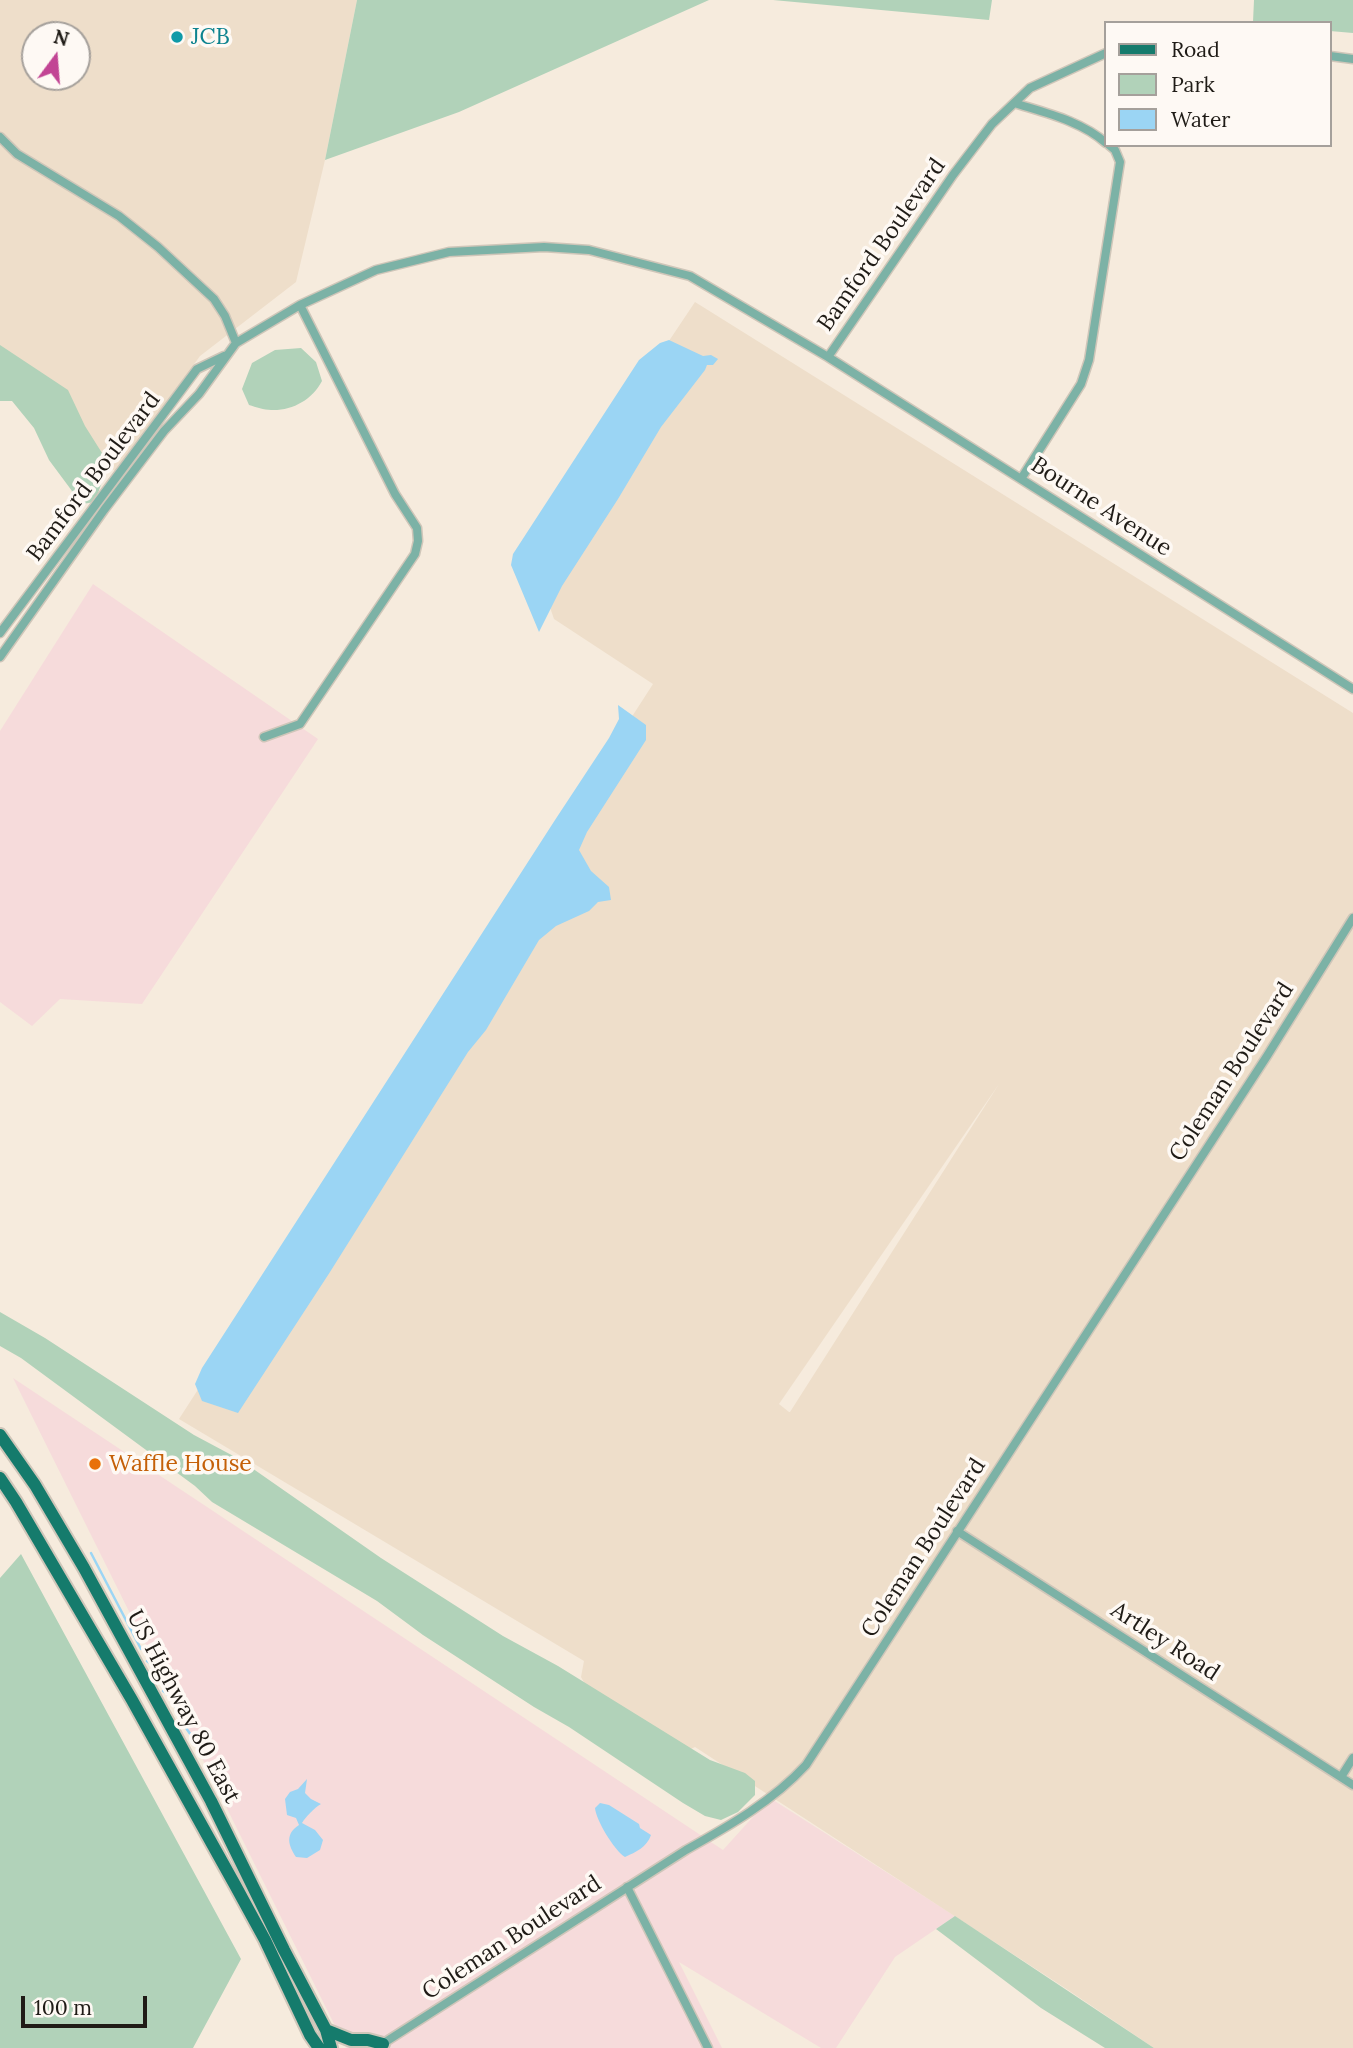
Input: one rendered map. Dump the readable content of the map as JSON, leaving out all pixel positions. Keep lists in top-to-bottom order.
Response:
{
  "streets": {
    "main road": ["US Highway 80 East"],
    "street": [
      "Bamford Boulevard",
      "Bourne Avenue",
      "Coleman Boulevard",
      "Artley Road"
    ]
  },
  "crossings": [
    ["Bamford Boulevard", "Bourne Avenue"],
    ["Coleman Boulevard", "Artley Road"]
  ],
  "places": ["JCB", "Waffle House"],
  "legend": ["Road", "Park", "Water"],
  "scale_bar": "100 m",
  "north": "top"
}
